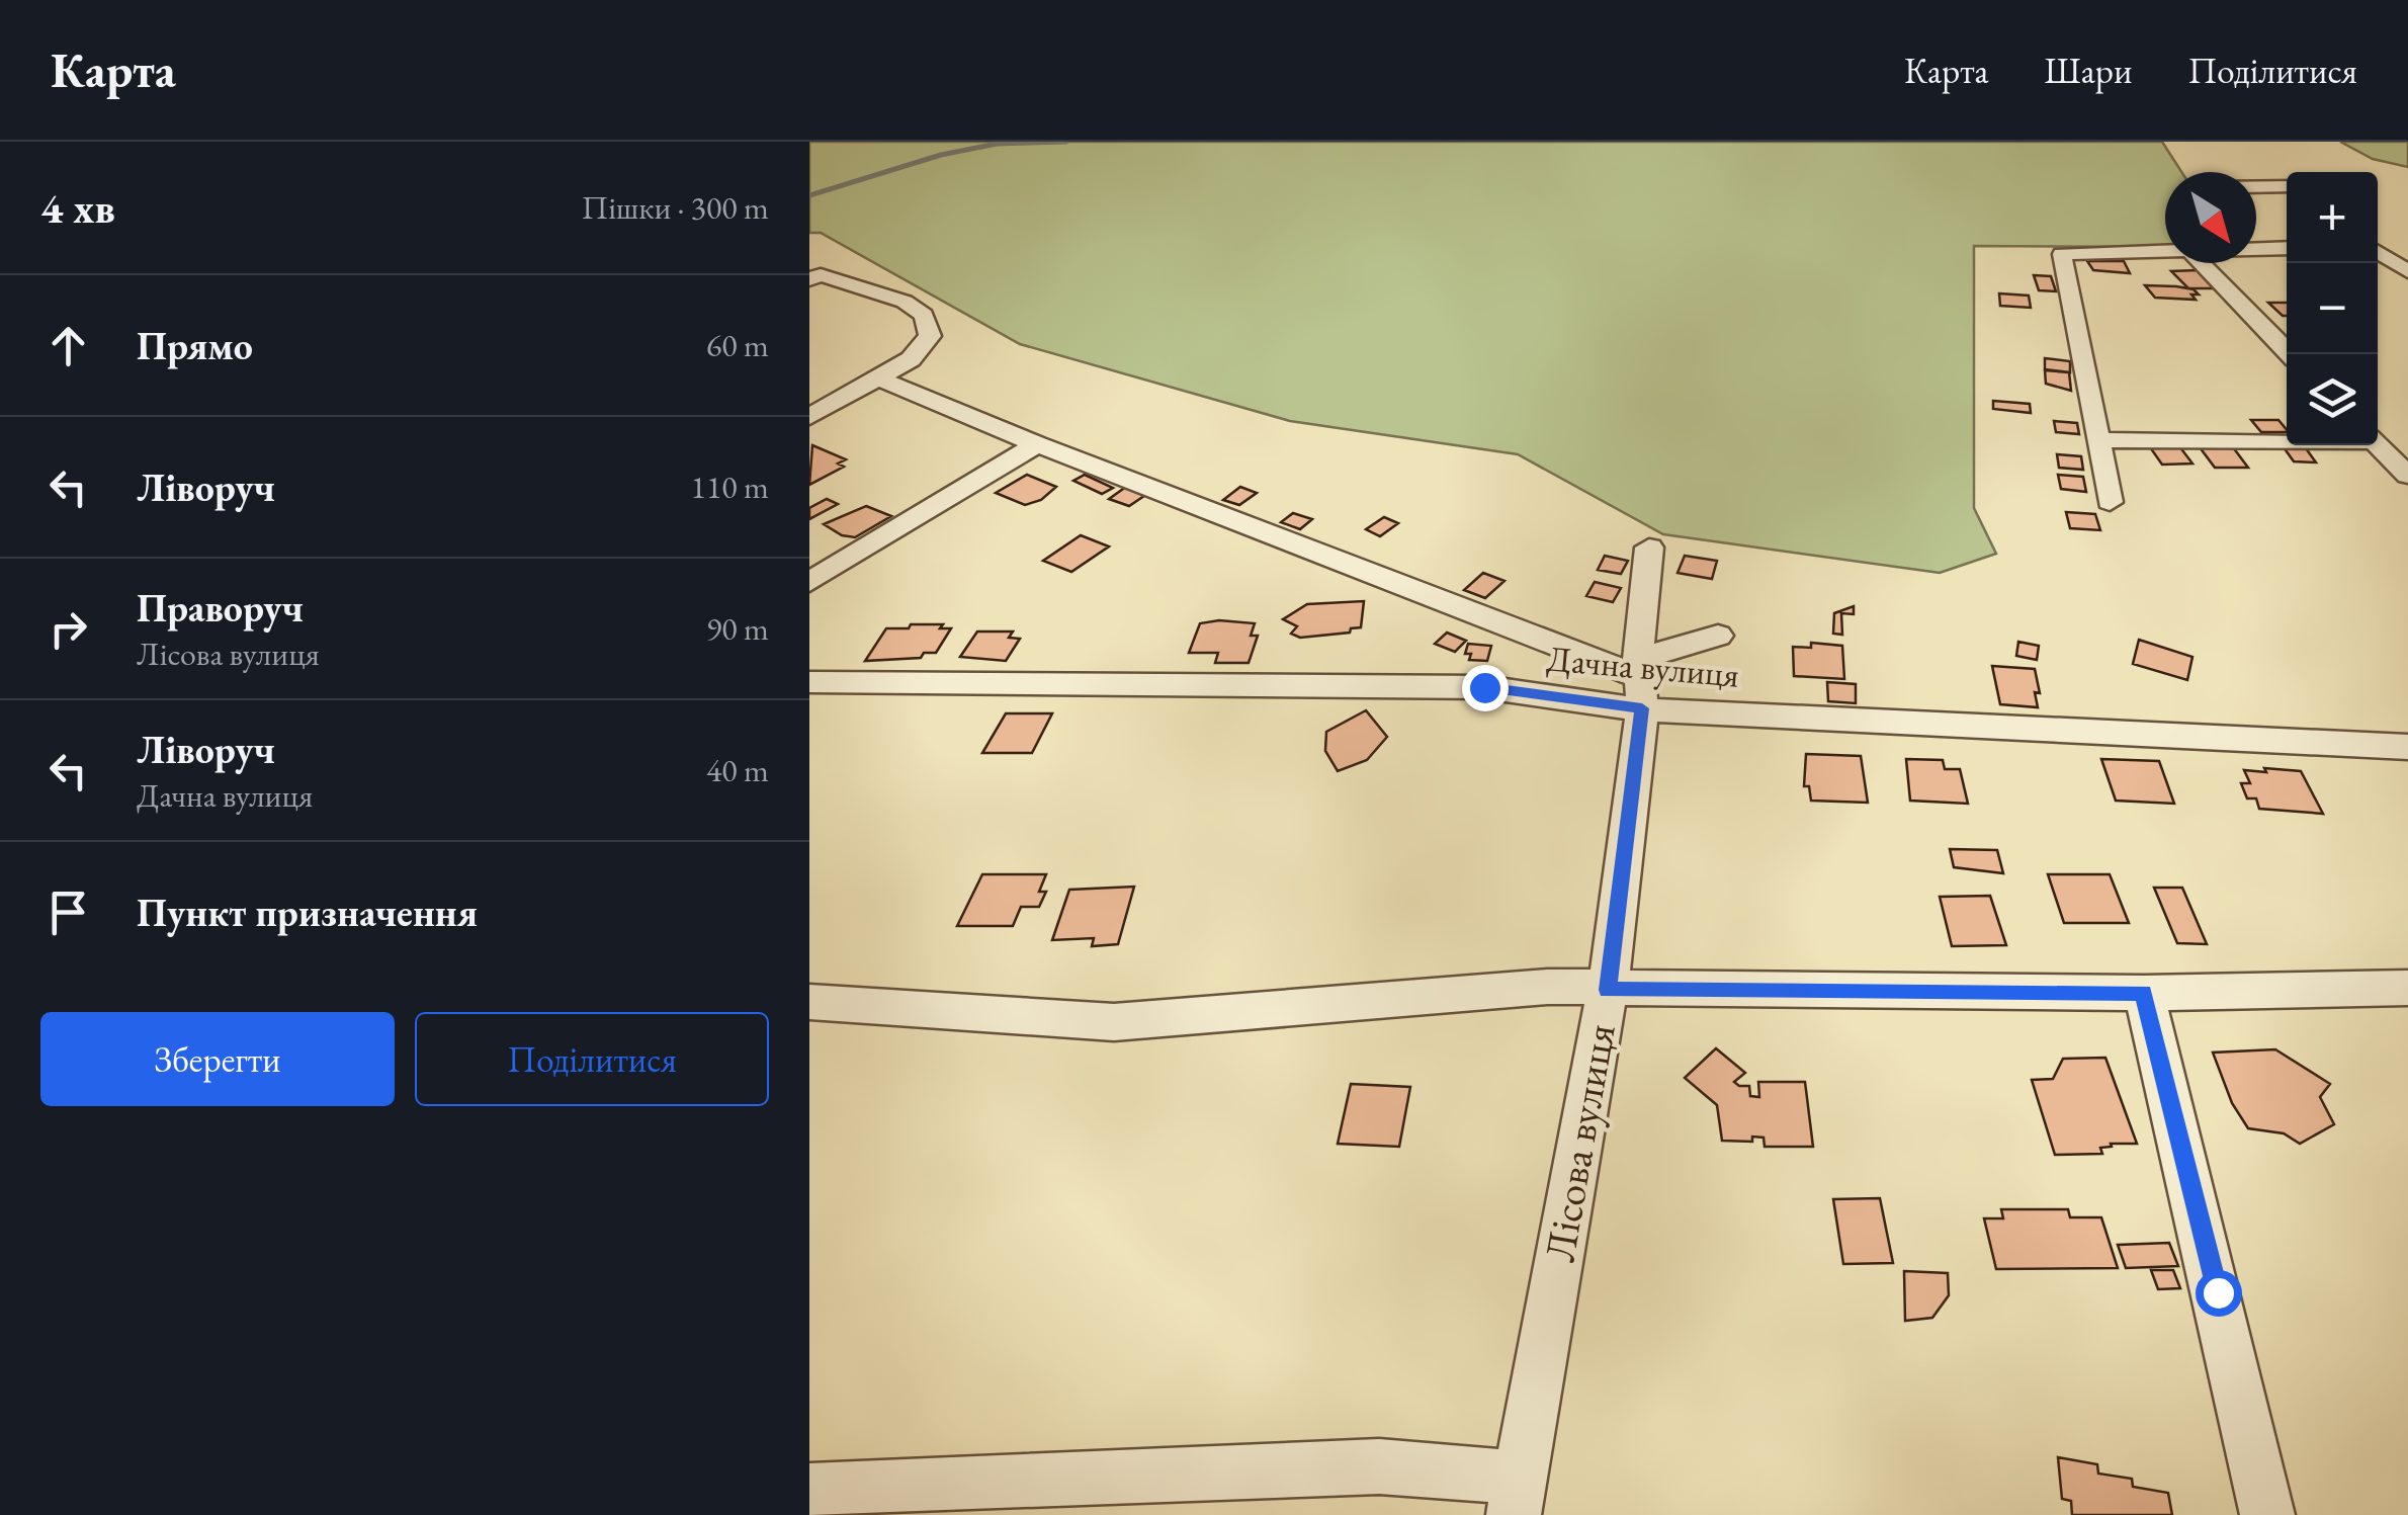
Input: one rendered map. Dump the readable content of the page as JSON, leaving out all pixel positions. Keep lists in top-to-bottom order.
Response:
{
  "streets": {
    "street": ["Дачна вулиця", "Лісова вулиця"]
  },
  "crossings": [
    ["Дачна вулиця", "Лісова вулиця"]
  ],
  "north": "bottom right",
  "page": {
    "header": "Карта",
    "nav": ["Карта", "Шари", "Поділитися"],
    "heading": ["4 хв", "Пішки · 300 m"],
    "map_buttons": ["+", "−"],
    "list": [
      ["Прямо", "60 m"],
      ["Ліворуч", "110 m"],
      ["Праворуч", "Лісова вулиця", "90 m"],
      ["Ліворуч", "Дачна вулиця", "40 m"],
      "Пункт призначення"
    ],
    "buttons": ["Зберегти", "Поділитися"]
  }
}
